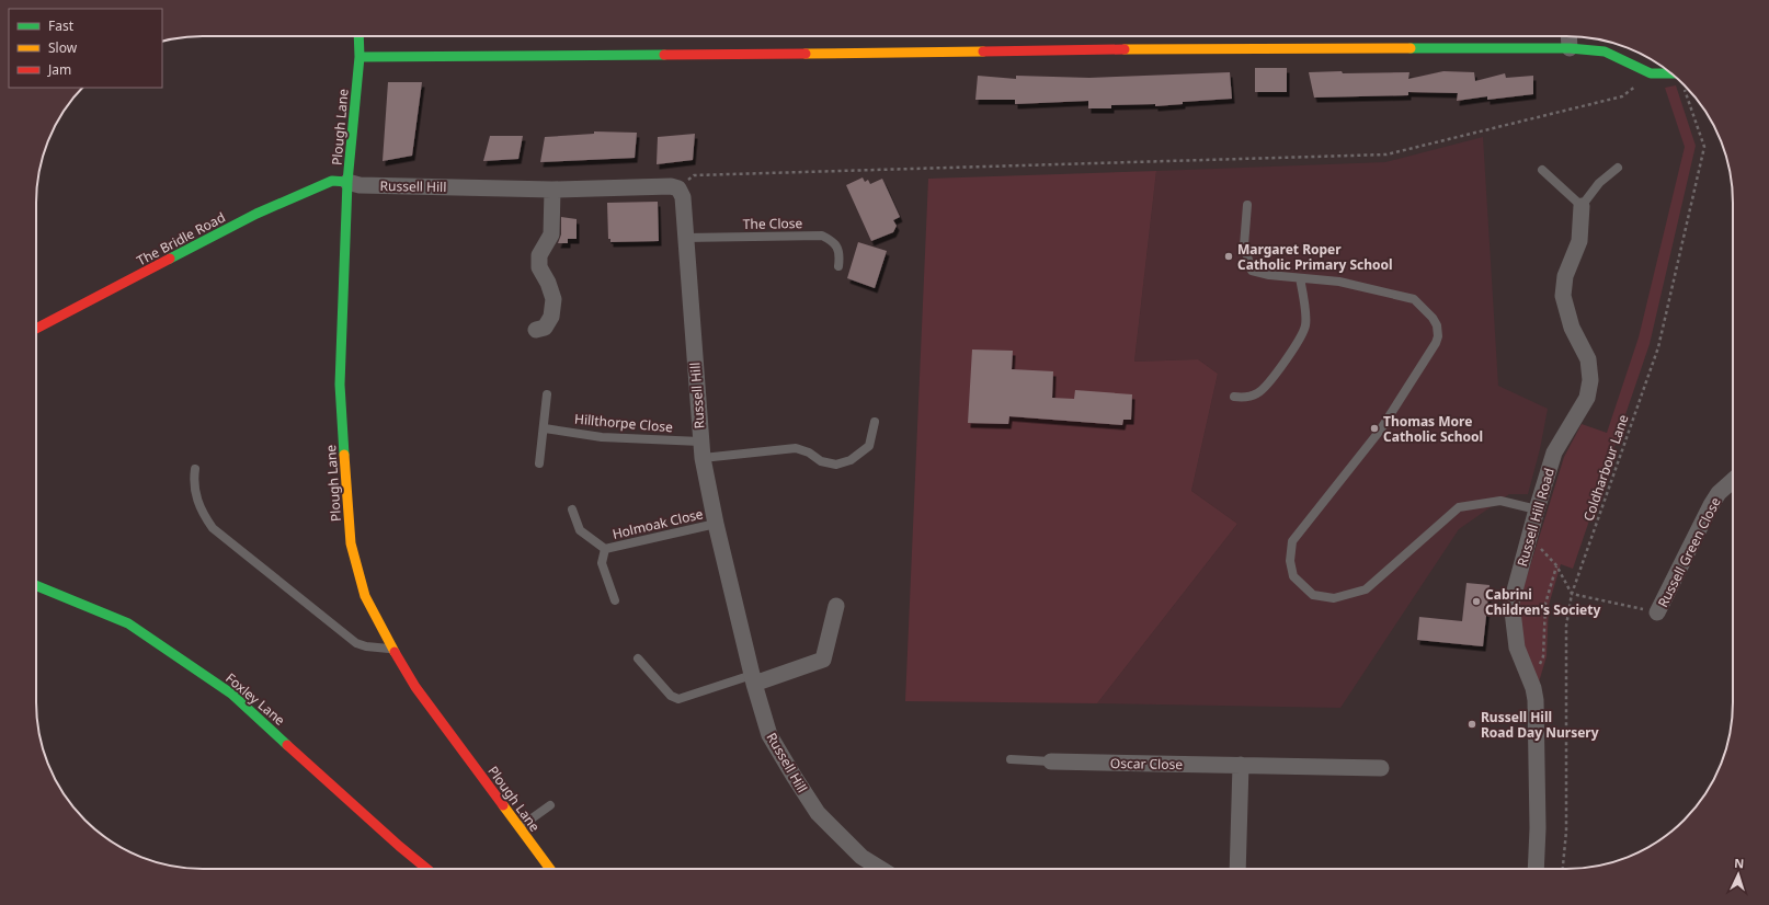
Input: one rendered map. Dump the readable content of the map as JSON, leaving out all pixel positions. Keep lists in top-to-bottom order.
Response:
{
  "streets": {
    "street": [
      "Plough Lane",
      "Russell Hill",
      "The Bridle Road",
      "Russell Hill Road",
      "Russell Green Close",
      "Foxley Lane",
      "Oscar Close"
    ],
    "lane": ["The Close", "Hillthorpe Close", "Holmoak Close"],
    "path": ["Coldharbour Lane"]
  },
  "crossings": [
    ["Plough Lane", "Russell Hill"],
    ["Plough Lane", "The Bridle Road"],
    ["Russell Hill", "The Close"],
    ["Russell Hill", "The Bridle Road"],
    ["Russell Hill", "Hillthorpe Close"],
    ["Russell Hill", "Holmoak Close"]
  ],
  "places": [
    "Margaret Roper Catholic Primary School",
    "Thomas More Catholic School",
    "Cabrini Children's Society",
    "Russell Hill Road Day Nursery"
  ],
  "legend": ["Fast", "Slow", "Jam"],
  "north": "top"
}
